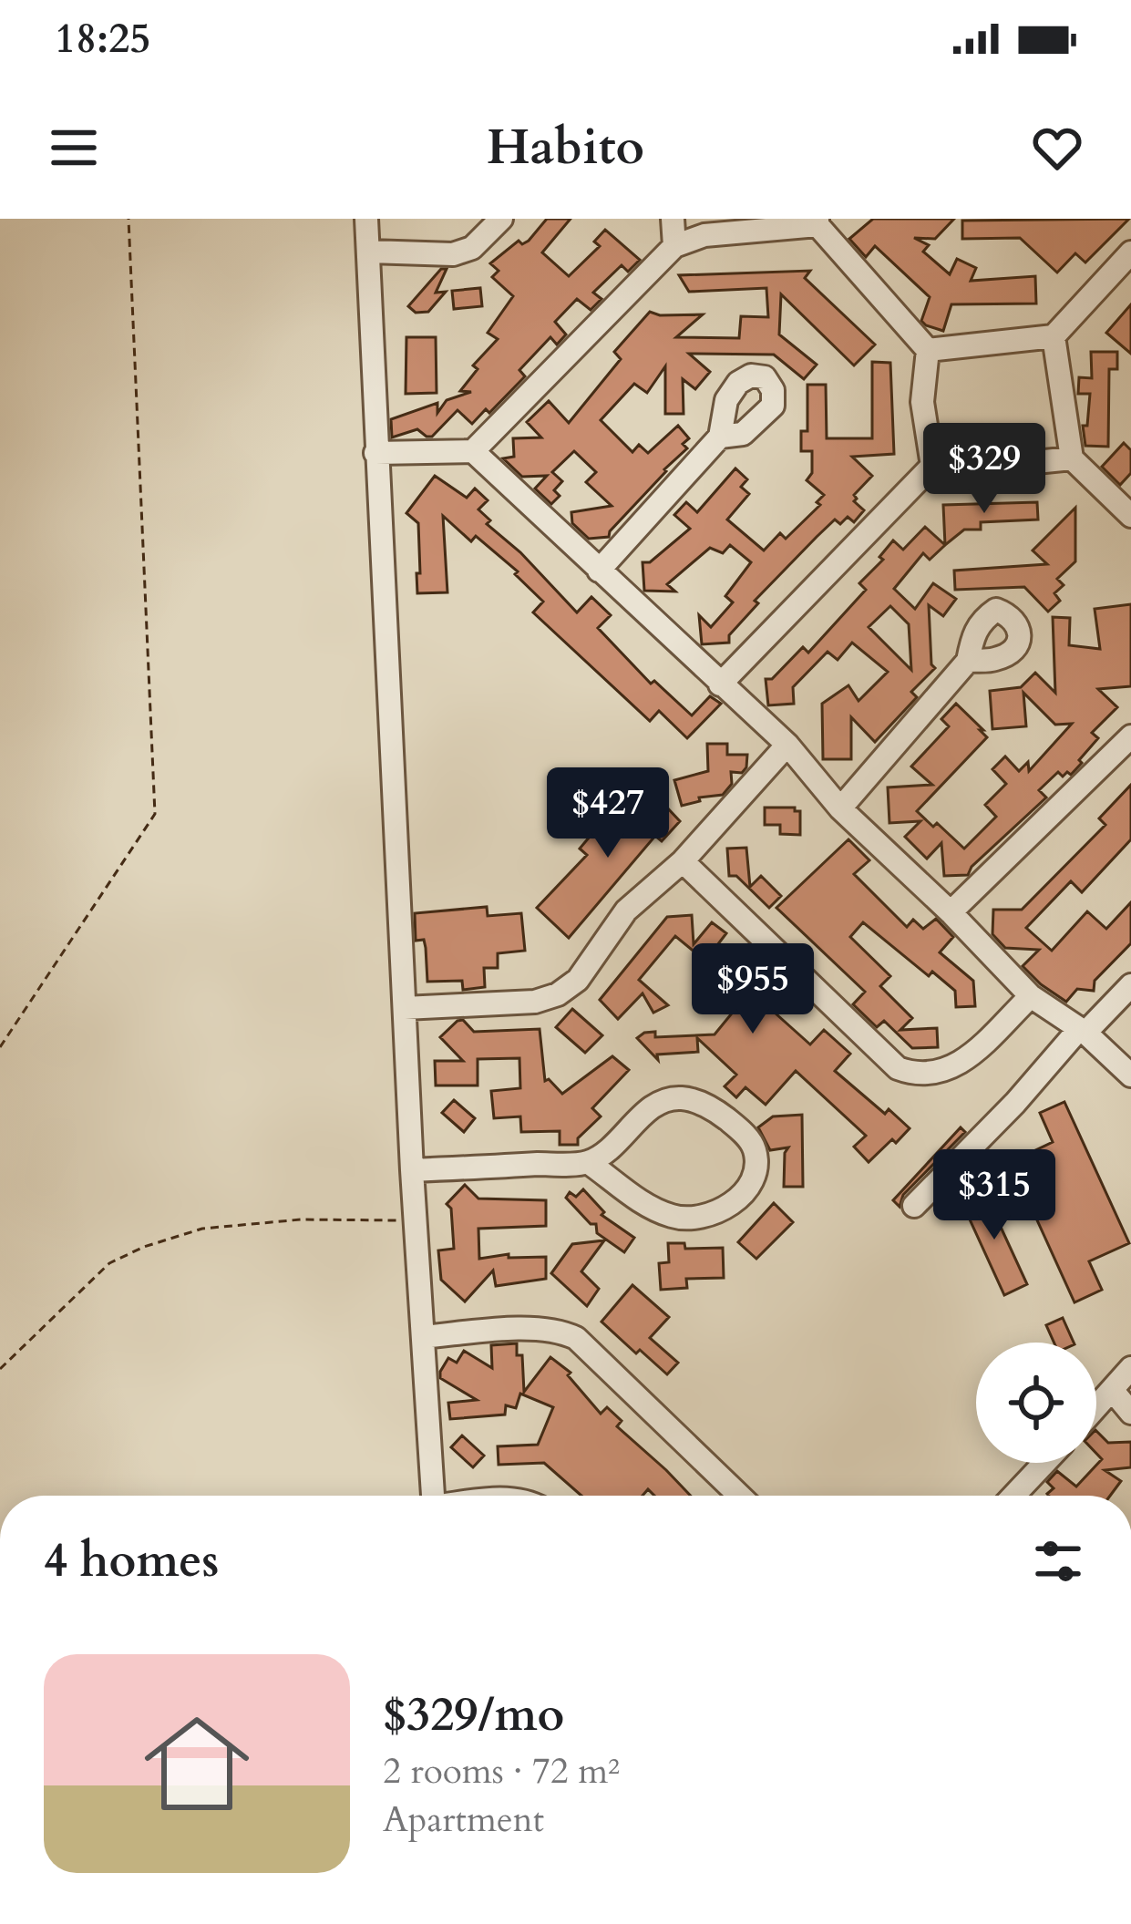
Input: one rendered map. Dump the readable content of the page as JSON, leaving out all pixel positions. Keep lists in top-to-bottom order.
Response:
{
  "page": {
    "status": "18:25",
    "header": "Habito",
    "price": [
      "$329",
      "$427",
      "$955",
      "$315"
    ],
    "heading": "4 homes",
    "list": [
      {
        "name": "$329/mo",
        "note": "2 rooms · 72 m² · Apartment"
      }
    ]
  }
}
